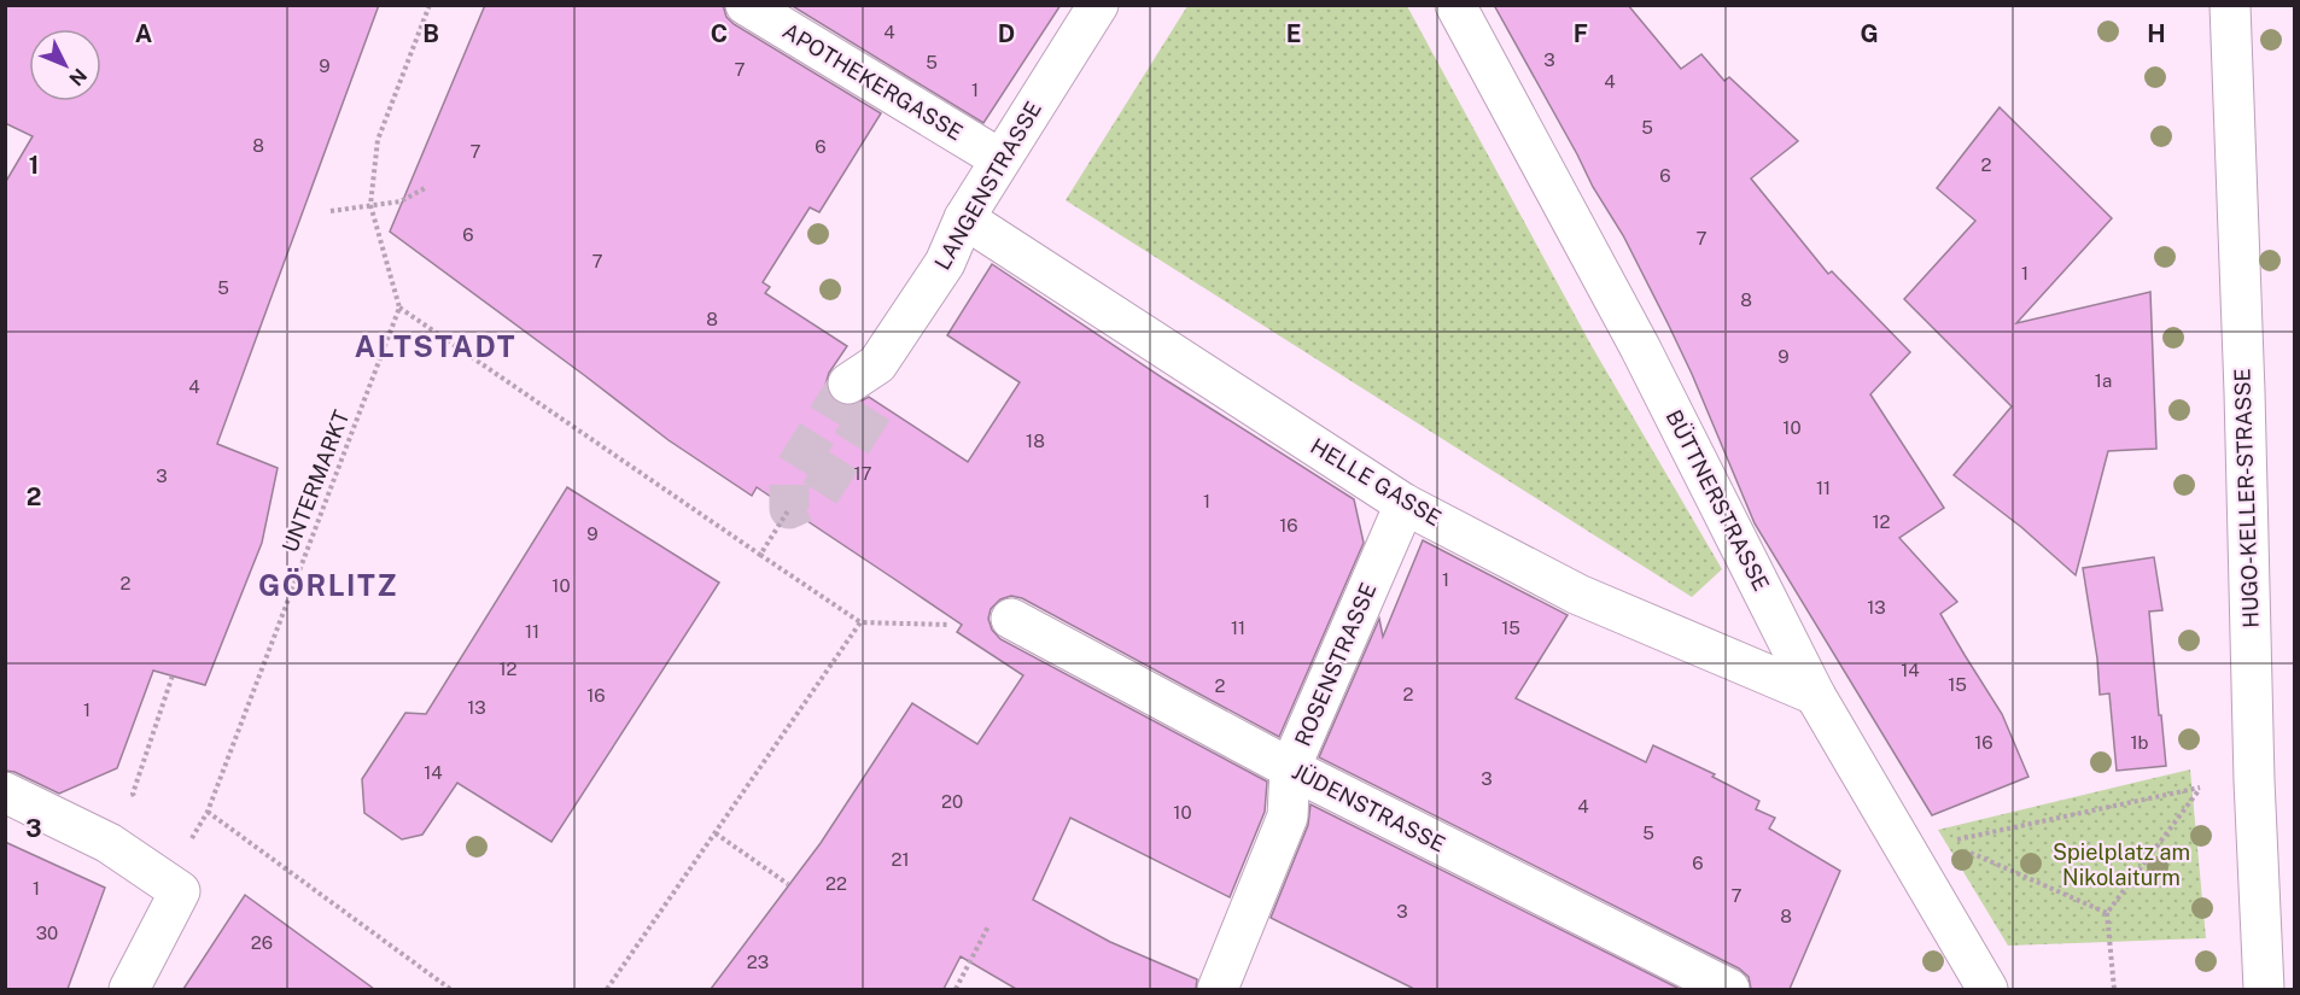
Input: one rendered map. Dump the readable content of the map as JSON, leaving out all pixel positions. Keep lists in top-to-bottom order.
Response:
{
  "streets": {
    "street": [
      "APOTHEKERGASSE",
      "LANGENSTRASSE",
      "HELLE GASSE",
      "HUGO-KELLER-STRASSE",
      "BÜTTNERSTRASSE",
      "ROSENSTRASSE",
      "JÜDENSTRASSE"
    ],
    "path": ["UNTERMARKT"]
  },
  "crossings": [
    ["APOTHEKERGASSE", "LANGENSTRASSE"],
    ["LANGENSTRASSE", "HELLE GASSE"],
    ["HELLE GASSE", "BÜTTNERSTRASSE"],
    ["HELLE GASSE", "ROSENSTRASSE"],
    ["ROSENSTRASSE", "JÜDENSTRASSE"]
  ],
  "districts": ["ALTSTADT", "GÖRLITZ"],
  "parks": ["Spielplatz am Nikolaiturm"],
  "house_numbers": [
    "4",
    "3",
    "5",
    "9",
    "7",
    "4",
    "1",
    "5",
    "8",
    "6",
    "7",
    "2",
    "6",
    "6",
    "7",
    "7",
    "1",
    "5",
    "8",
    "8",
    "9",
    "1a",
    "4",
    "10",
    "18",
    "17",
    "3",
    "11",
    "1",
    "12",
    "16",
    "9",
    "1",
    "2",
    "10",
    "13",
    "11",
    "15",
    "11",
    "12",
    "14",
    "15",
    "2",
    "2",
    "16",
    "13",
    "1",
    "16",
    "1b",
    "14",
    "3",
    "20",
    "4",
    "10",
    "5",
    "21",
    "6",
    "22",
    "1",
    "7",
    "3",
    "8",
    "30",
    "26",
    "23"
  ],
  "north": "bottom right",
  "grid": {
    "columns": [
      "A",
      "B",
      "C",
      "D",
      "E",
      "F",
      "G",
      "H"
    ],
    "rows": ["1", "2", "3"]
  }
}
